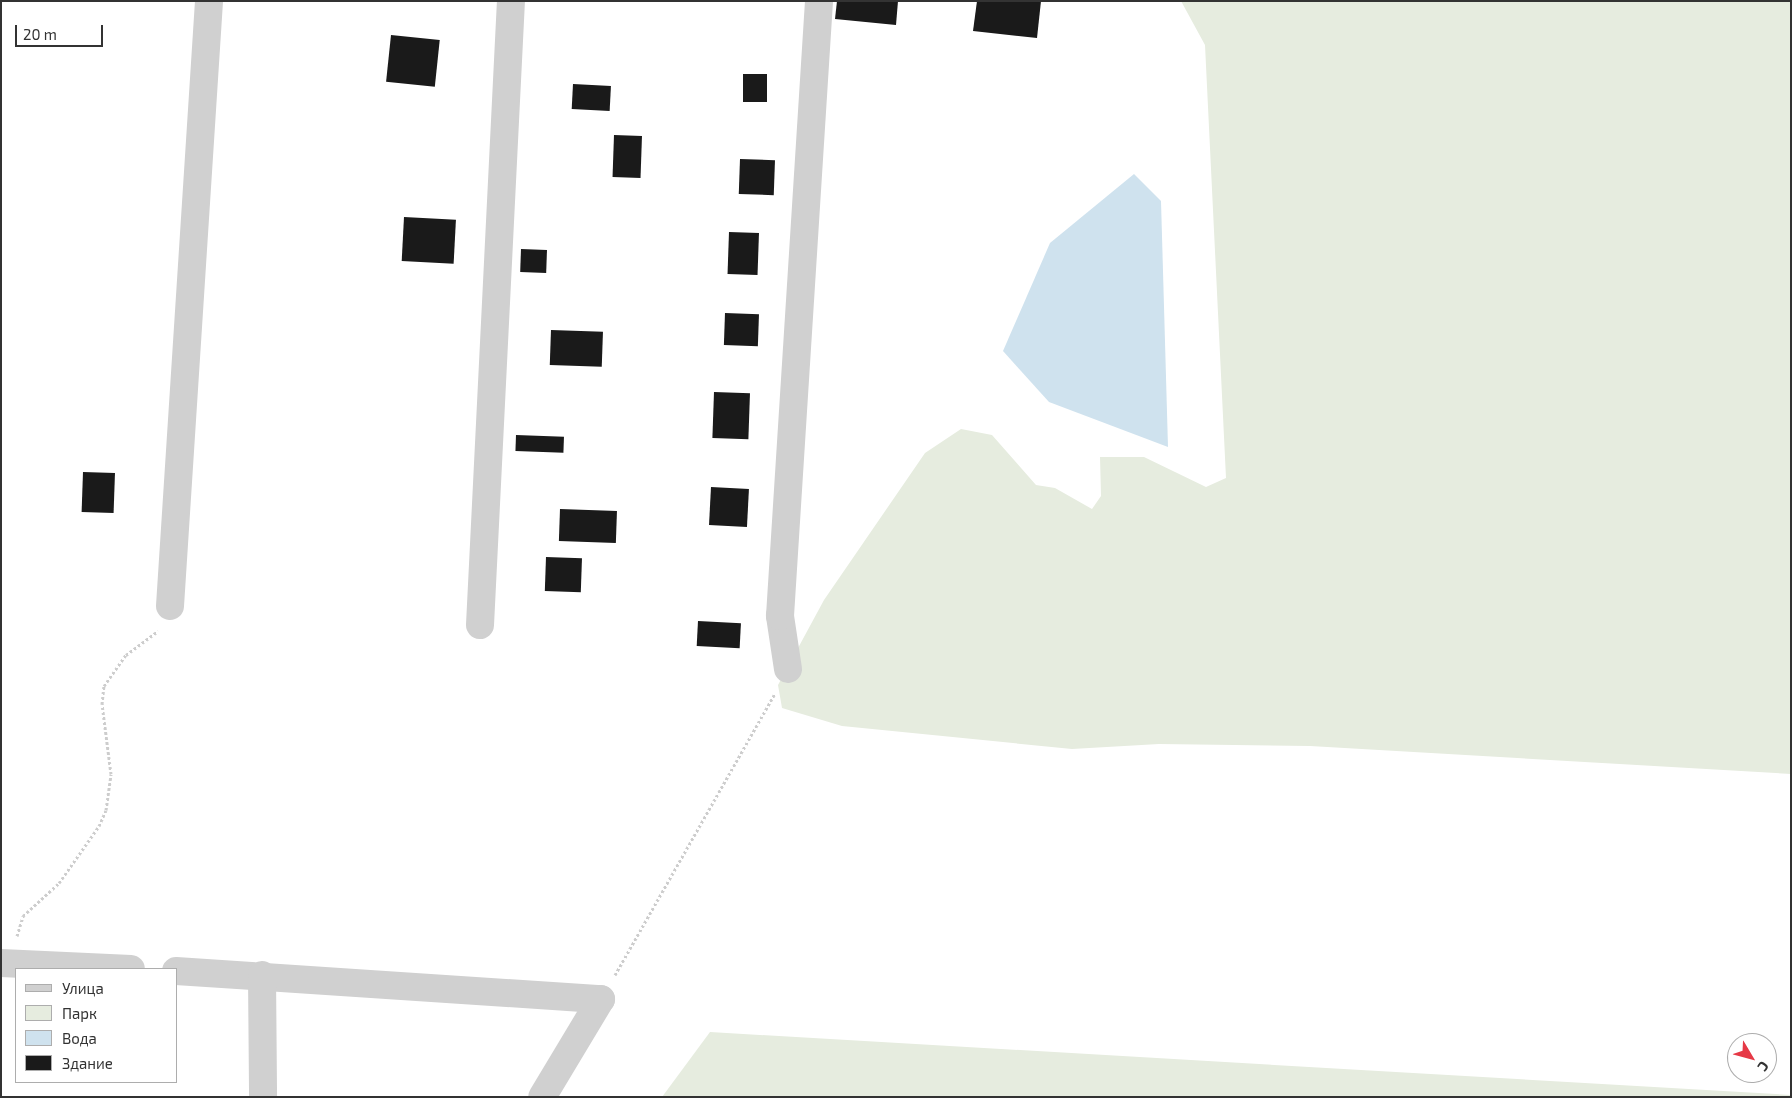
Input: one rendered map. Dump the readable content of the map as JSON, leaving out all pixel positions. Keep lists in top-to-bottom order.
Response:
{
  "legend": [
    "Улица",
    "Парк",
    "Вода",
    "Здание"
  ],
  "scale_bar": "20 m",
  "north": "bottom right"
}
